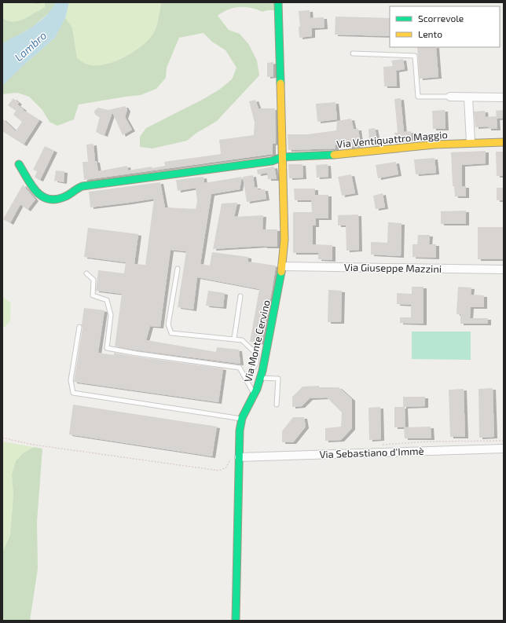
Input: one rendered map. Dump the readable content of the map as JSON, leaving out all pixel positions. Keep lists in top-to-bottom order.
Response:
{
  "streets": {
    "street": [
      "Via Ventiquattro Maggio",
      "Via Giuseppe Mazzini",
      "Via Monte Cervino",
      "Via Sebastiano d'Immè"
    ]
  },
  "crossings": [
    ["Via Ventiquattro Maggio", "Via Monte Cervino"],
    ["Via Giuseppe Mazzini", "Via Monte Cervino"],
    ["Via Monte Cervino", "Via Sebastiano d'Immè"]
  ],
  "water": ["Lambro"],
  "legend": ["Scorrevole", "Lento"]
}
